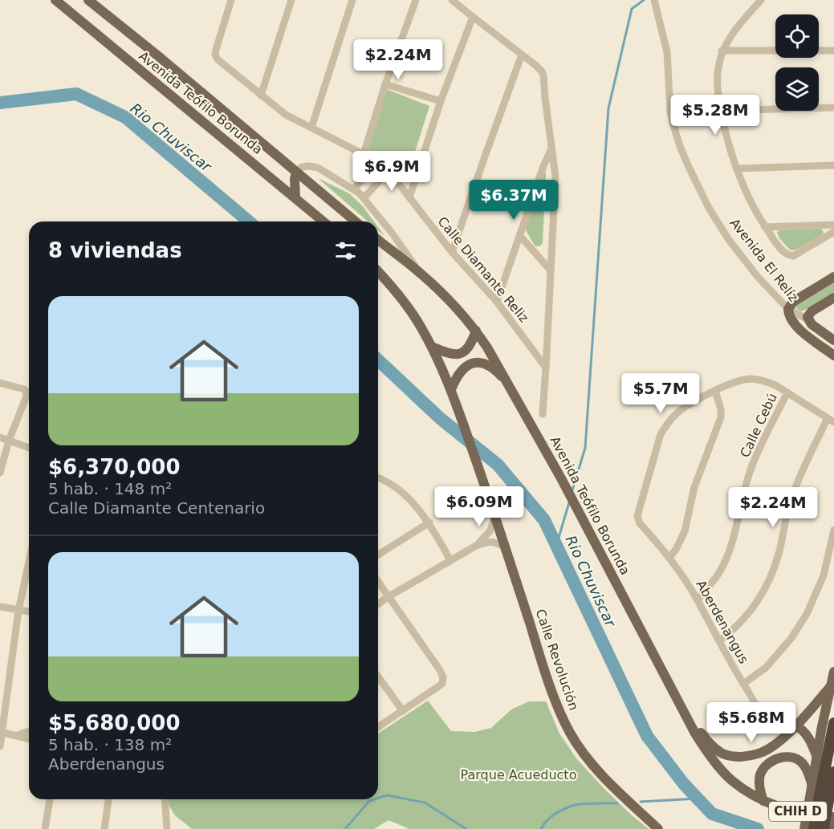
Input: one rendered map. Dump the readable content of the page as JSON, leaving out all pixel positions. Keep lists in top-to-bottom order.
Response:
{
  "streets": {
    "main road": [
      "Avenida Teófilo Borunda",
      "Avenida El Relíz",
      "Calle Revolución",
      "CHIH D"
    ],
    "street": ["Calle Diamante Reliz", "Calle Cebú", "Aberdenangus"]
  },
  "crossings": [
    ["Avenida Teófilo Borunda", "CHIH D"],
    ["Calle Cebú", "Aberdenangus"]
  ],
  "water": ["Rio Chuviscar"],
  "parks": ["Parque Acueducto"],
  "page": {
    "price": [
      "$2.24M",
      "$5.28M",
      "$6.9M",
      "$6.37M",
      "$5.7M",
      "$6.09M",
      "$2.24M",
      "$5.68M"
    ],
    "heading": "8 viviendas",
    "list": [
      {
        "name": "$6,370,000",
        "note": "5 hab. · 148 m² · Calle Diamante Centenario"
      },
      {
        "name": "$5,680,000",
        "note": "5 hab. · 138 m² · Aberdenangus"
      }
    ]
  }
}
